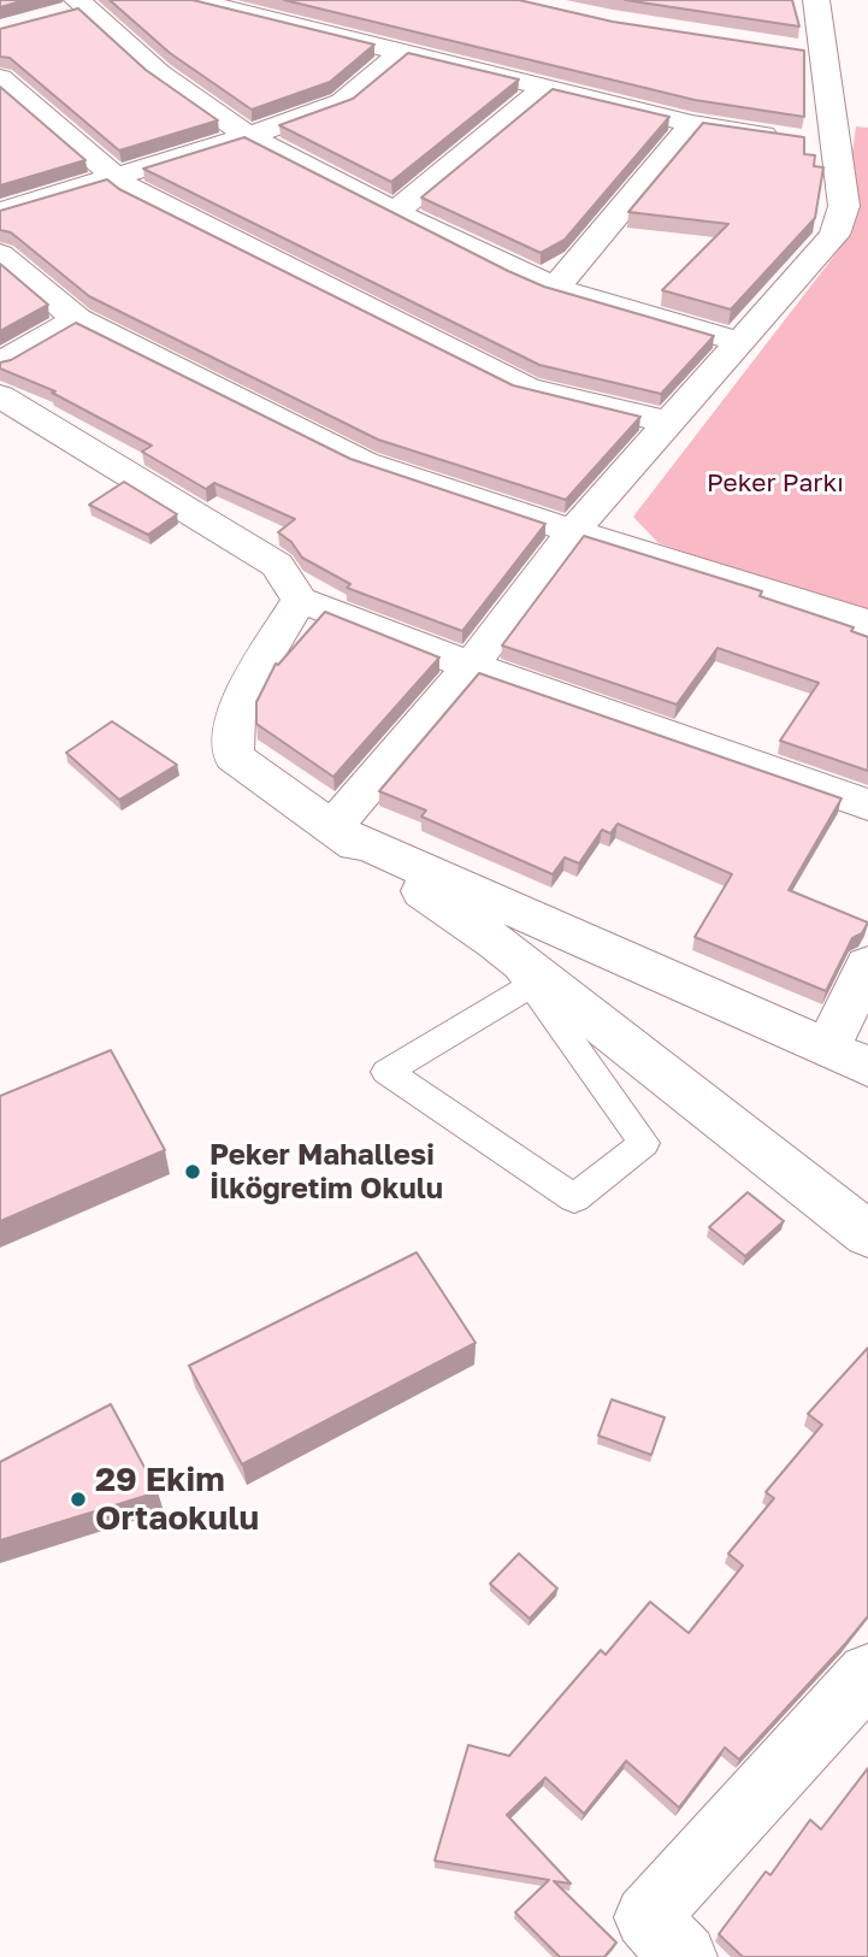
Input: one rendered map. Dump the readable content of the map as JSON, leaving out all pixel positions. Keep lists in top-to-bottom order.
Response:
{
  "parks": ["Peker Parkı"],
  "places": ["Peker Mahallesi İlköğretim Okulu", "29 Ekim Ortaokulu"]
}
